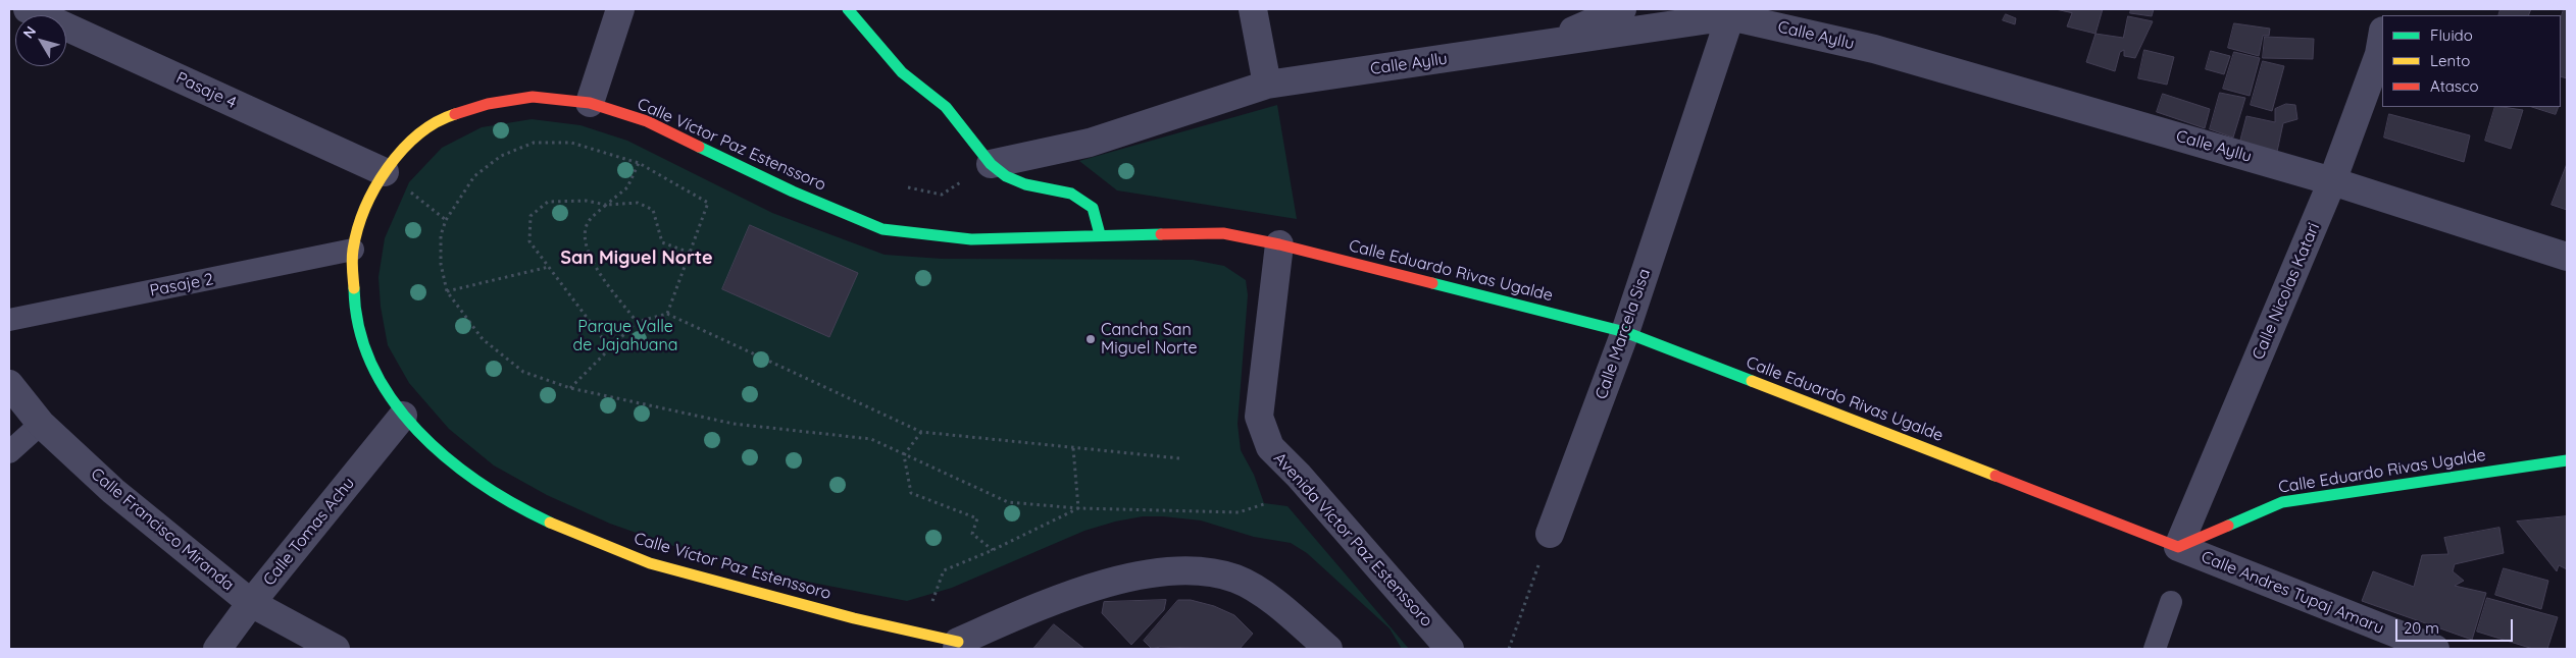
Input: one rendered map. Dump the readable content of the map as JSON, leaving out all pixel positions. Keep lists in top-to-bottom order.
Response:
{
  "streets": {
    "street": [
      "Calle Ayllu",
      "Pasaje 4",
      "Calle Víctor Paz Estenssoro",
      "Calle Eduardo Rivas Ugalde",
      "Calle Nicolas Katari",
      "Calle Marcela Sisa",
      "Calle Francisco Miranda",
      "Calle Tomas Achu",
      "Avenida Víctor Paz Estenssoro",
      "Calle Andres Tupaj Amaru"
    ],
    "lane": ["Pasaje 2"]
  },
  "crossings": [
    ["Calle Ayllu", "Calle Nicolas Katari"],
    ["Calle Ayllu", "Calle Marcela Sisa"],
    ["Pasaje 4", "Calle Víctor Paz Estenssoro"],
    ["Calle Víctor Paz Estenssoro", "Calle Eduardo Rivas Ugalde"],
    ["Calle Víctor Paz Estenssoro", "Pasaje 2"],
    ["Calle Víctor Paz Estenssoro", "Calle Tomas Achu"],
    ["Calle Eduardo Rivas Ugalde", "Calle Nicolas Katari"],
    ["Calle Eduardo Rivas Ugalde", "Calle Marcela Sisa"],
    ["Calle Eduardo Rivas Ugalde", "Avenida Víctor Paz Estenssoro"],
    ["Calle Eduardo Rivas Ugalde", "Calle Andres Tupaj Amaru"],
    ["Calle Nicolas Katari", "Calle Andres Tupaj Amaru"],
    ["Calle Francisco Miranda", "Calle Tomas Achu"]
  ],
  "districts": ["San Miguel Norte"],
  "parks": ["Parque Valle de Jajahuana"],
  "places": ["Cancha San Miguel Norte"],
  "legend": ["Fluido", "Lento", "Atasco"],
  "scale_bar": "20 m",
  "north": "top left"
}
